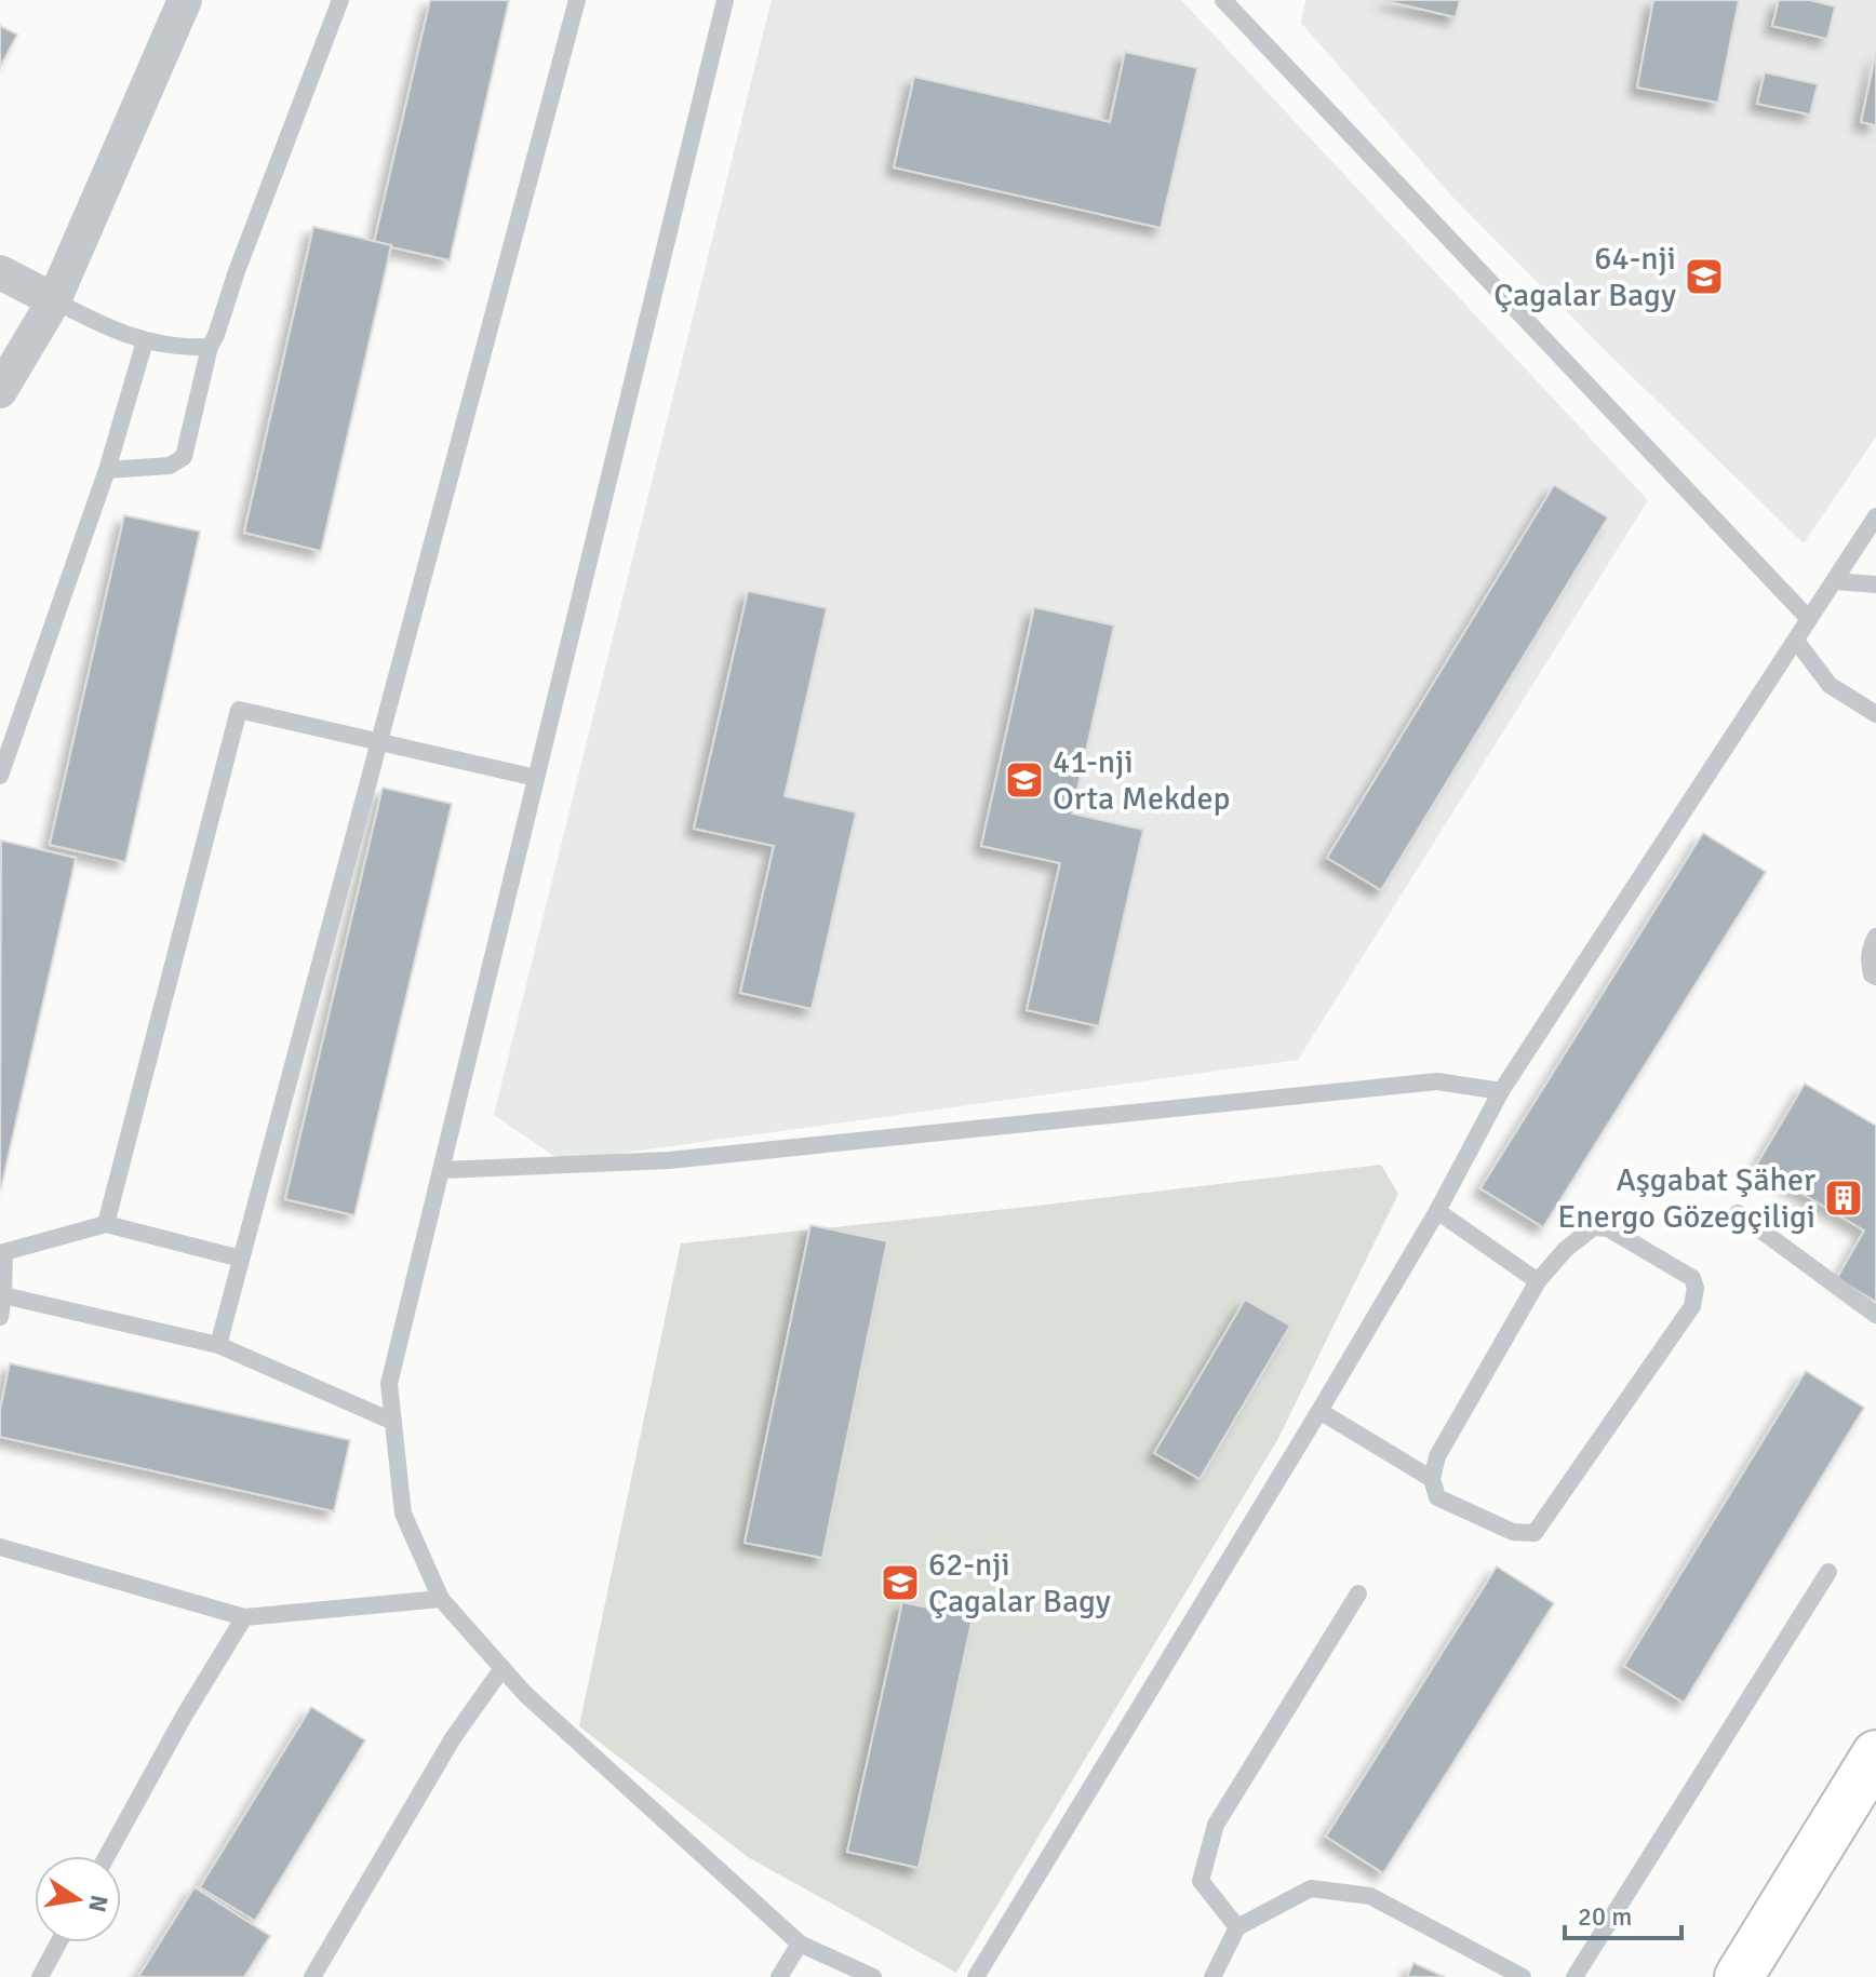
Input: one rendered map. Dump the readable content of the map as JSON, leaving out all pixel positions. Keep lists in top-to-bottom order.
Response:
{
  "places": {
    "school or university": ["64-nji Çagalar Bagy", "41-nji Orta Mekdep", "62-nji Çagalar Bagy"],
    "building": ["Aşgabat Şäher Energo Gözegçiligi"]
  },
  "scale_bar": "20 m",
  "north": "right"
}
